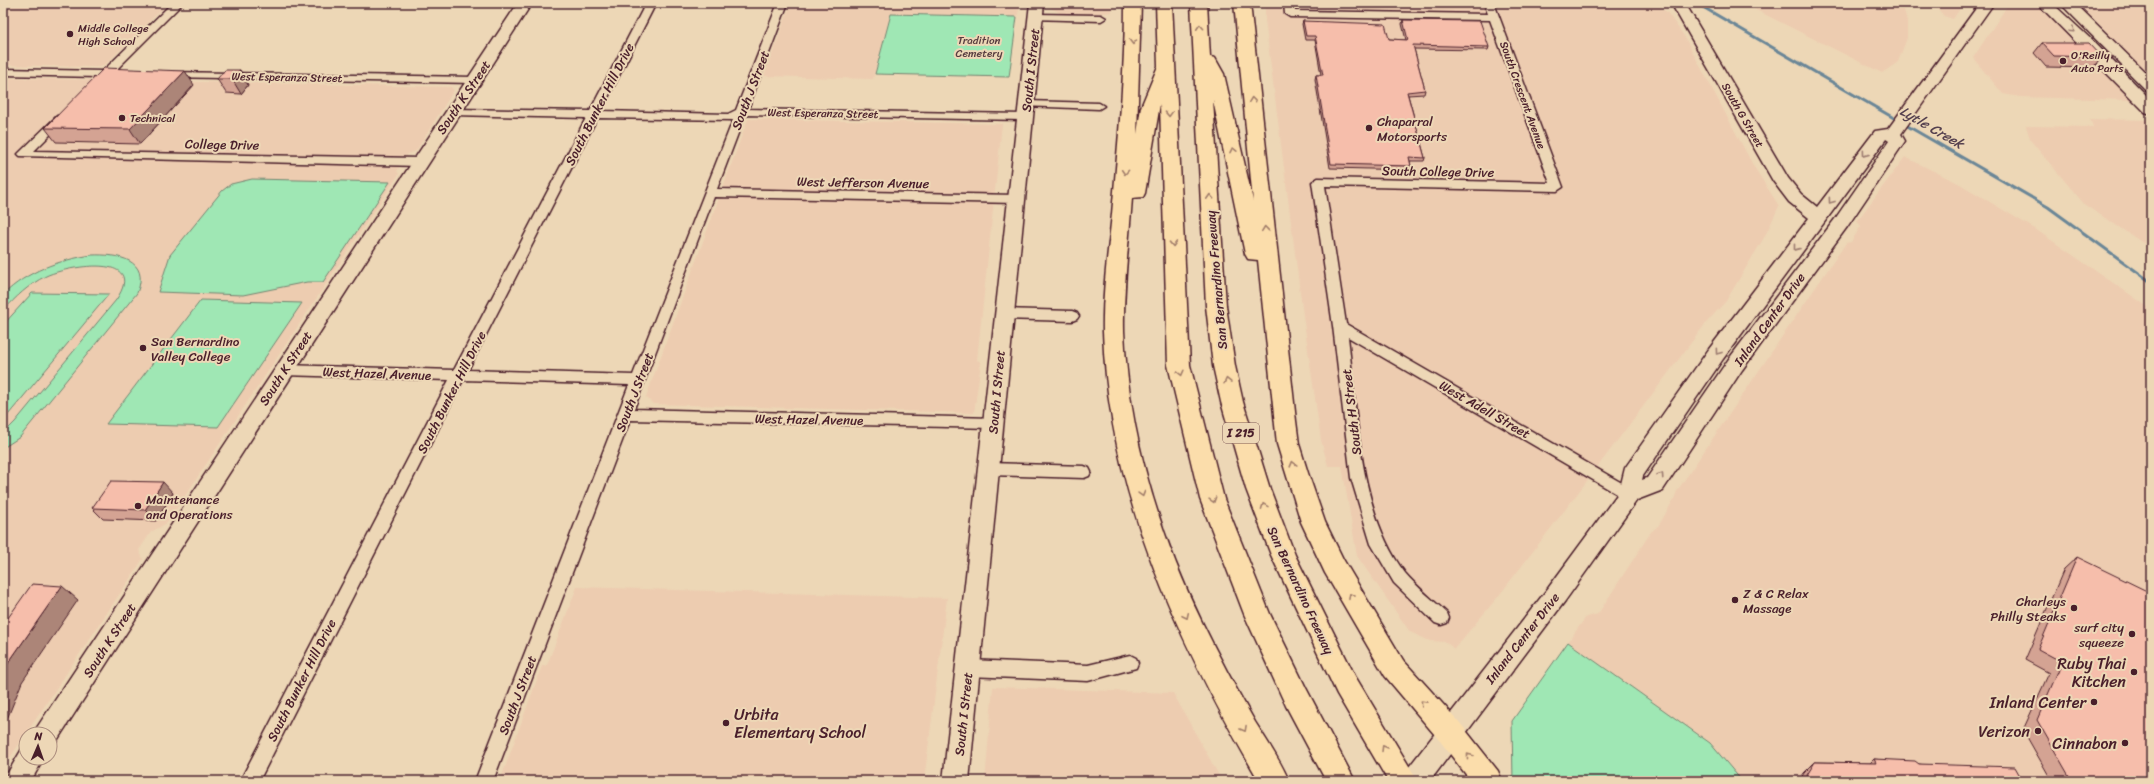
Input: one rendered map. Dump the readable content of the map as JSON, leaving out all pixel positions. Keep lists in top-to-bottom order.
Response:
{
  "streets": {
    "highway": ["San Bernardino Freeway", "I 215"],
    "main road": [
      "South I Street",
      "South K Street",
      "South G Street",
      "Inland Center Drive"
    ],
    "street": [
      "West Esperanza Street",
      "South J Street",
      "South Crescent Avenue",
      "South Bunker Hill Drive",
      "College Drive",
      "South College Drive",
      "West Jefferson Avenue",
      "West Hazel Avenue",
      "West Adell Street",
      "South H Street"
    ]
  },
  "crossings": [
    ["South I Street", "West Esperanza Street"],
    ["South I Street", "West Jefferson Avenue"],
    ["South I Street", "West Hazel Avenue"],
    ["West Esperanza Street", "South J Street"],
    ["West Esperanza Street", "South K Street"],
    ["West Esperanza Street", "South Bunker Hill Drive"],
    ["South J Street", "West Jefferson Avenue"],
    ["South J Street", "West Hazel Avenue"],
    ["South Crescent Avenue", "South College Drive"],
    ["South K Street", "College Drive"],
    ["South K Street", "West Hazel Avenue"],
    ["South Bunker Hill Drive", "West Hazel Avenue"],
    ["South G Street", "Inland Center Drive"],
    ["South College Drive", "South H Street"],
    ["Inland Center Drive", "West Adell Street"],
    ["West Adell Street", "South H Street"]
  ],
  "water": ["Lytle Creek"],
  "parks": ["Tradition Cemetery"],
  "places": [
    "Middle College High School",
    "O'Reilly Auto Parts",
    "Technical",
    "Chaparral Motorsports",
    "San Bernardino Valley College",
    "Maintenance and Operations",
    "Z & C Relax Massage",
    "Charleys Philly Steaks",
    "surf city squeeze",
    "Ruby Thai Kitchen",
    "Inland Center",
    "Urbita Elementary School",
    "Verizon",
    "Cinnabon"
  ],
  "north": "top"
}
